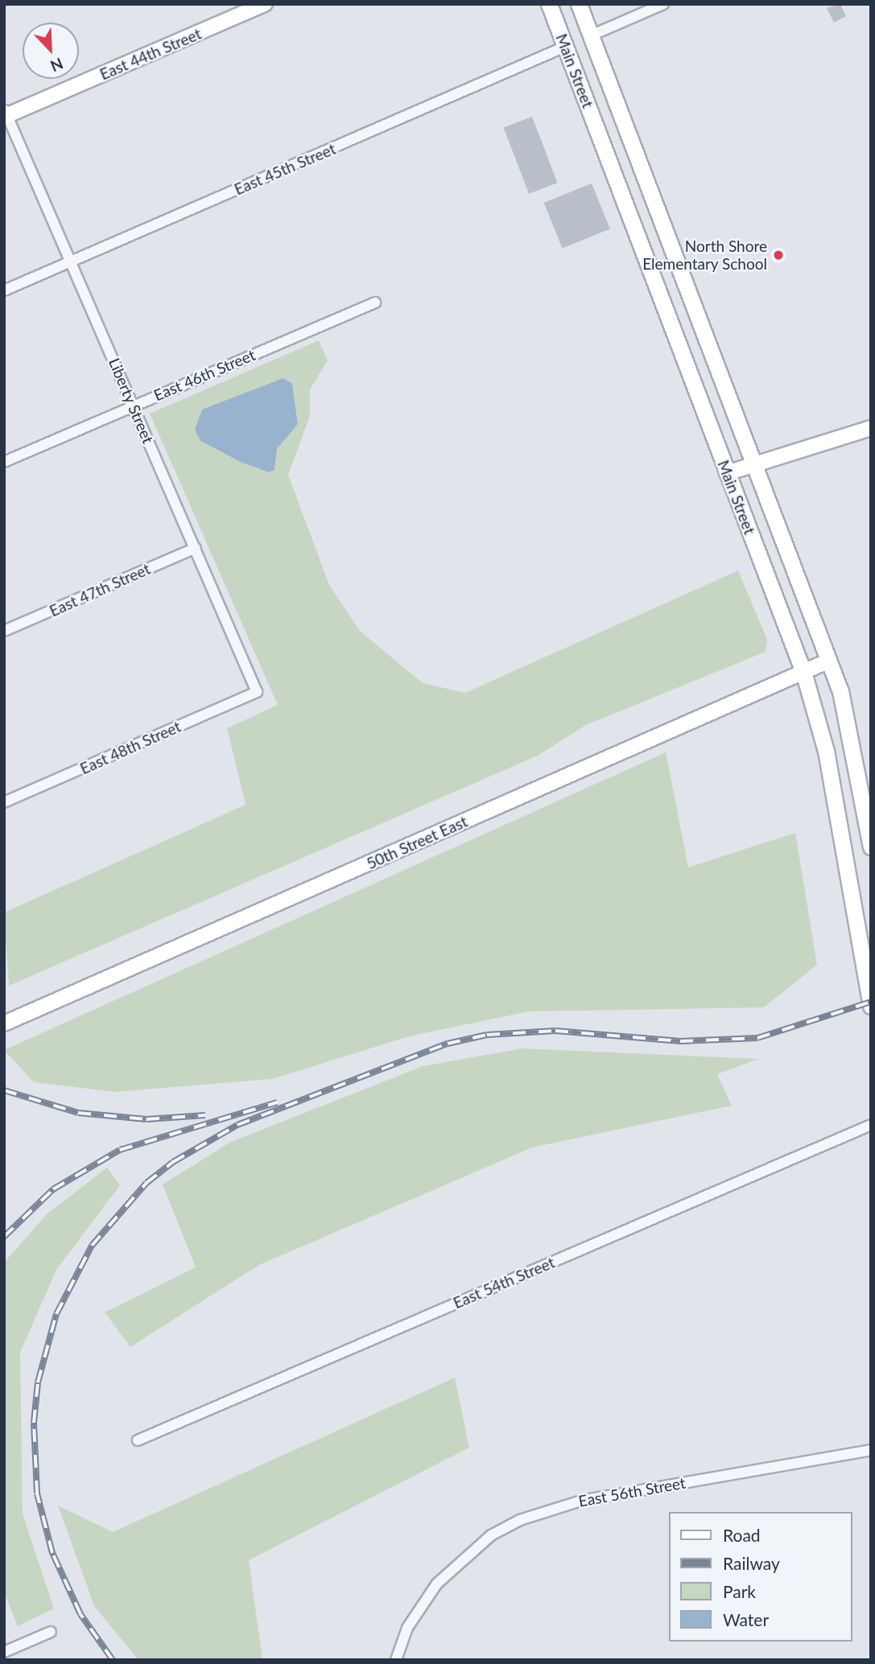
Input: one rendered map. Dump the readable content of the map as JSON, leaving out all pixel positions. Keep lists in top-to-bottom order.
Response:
{
  "streets": {
    "main road": ["Main Street"],
    "street": [
      "East 44th Street",
      "East 45th Street",
      "East 46th Street",
      "Liberty Street",
      "East 47th Street",
      "East 48th Street",
      "50th Street East",
      "East 54th Street",
      "East 56th Street"
    ]
  },
  "crossings": [
    ["East 44th Street", "Liberty Street"],
    ["Main Street", "East 45th Street"],
    ["Main Street", "50th Street East"],
    ["East 45th Street", "Liberty Street"],
    ["East 46th Street", "Liberty Street"],
    ["Liberty Street", "East 47th Street"],
    ["Liberty Street", "East 48th Street"]
  ],
  "places": ["North Shore Elementary School"],
  "legend": [
    "Road",
    "Railway",
    "Park",
    "Water"
  ],
  "north": "bottom right"
}
